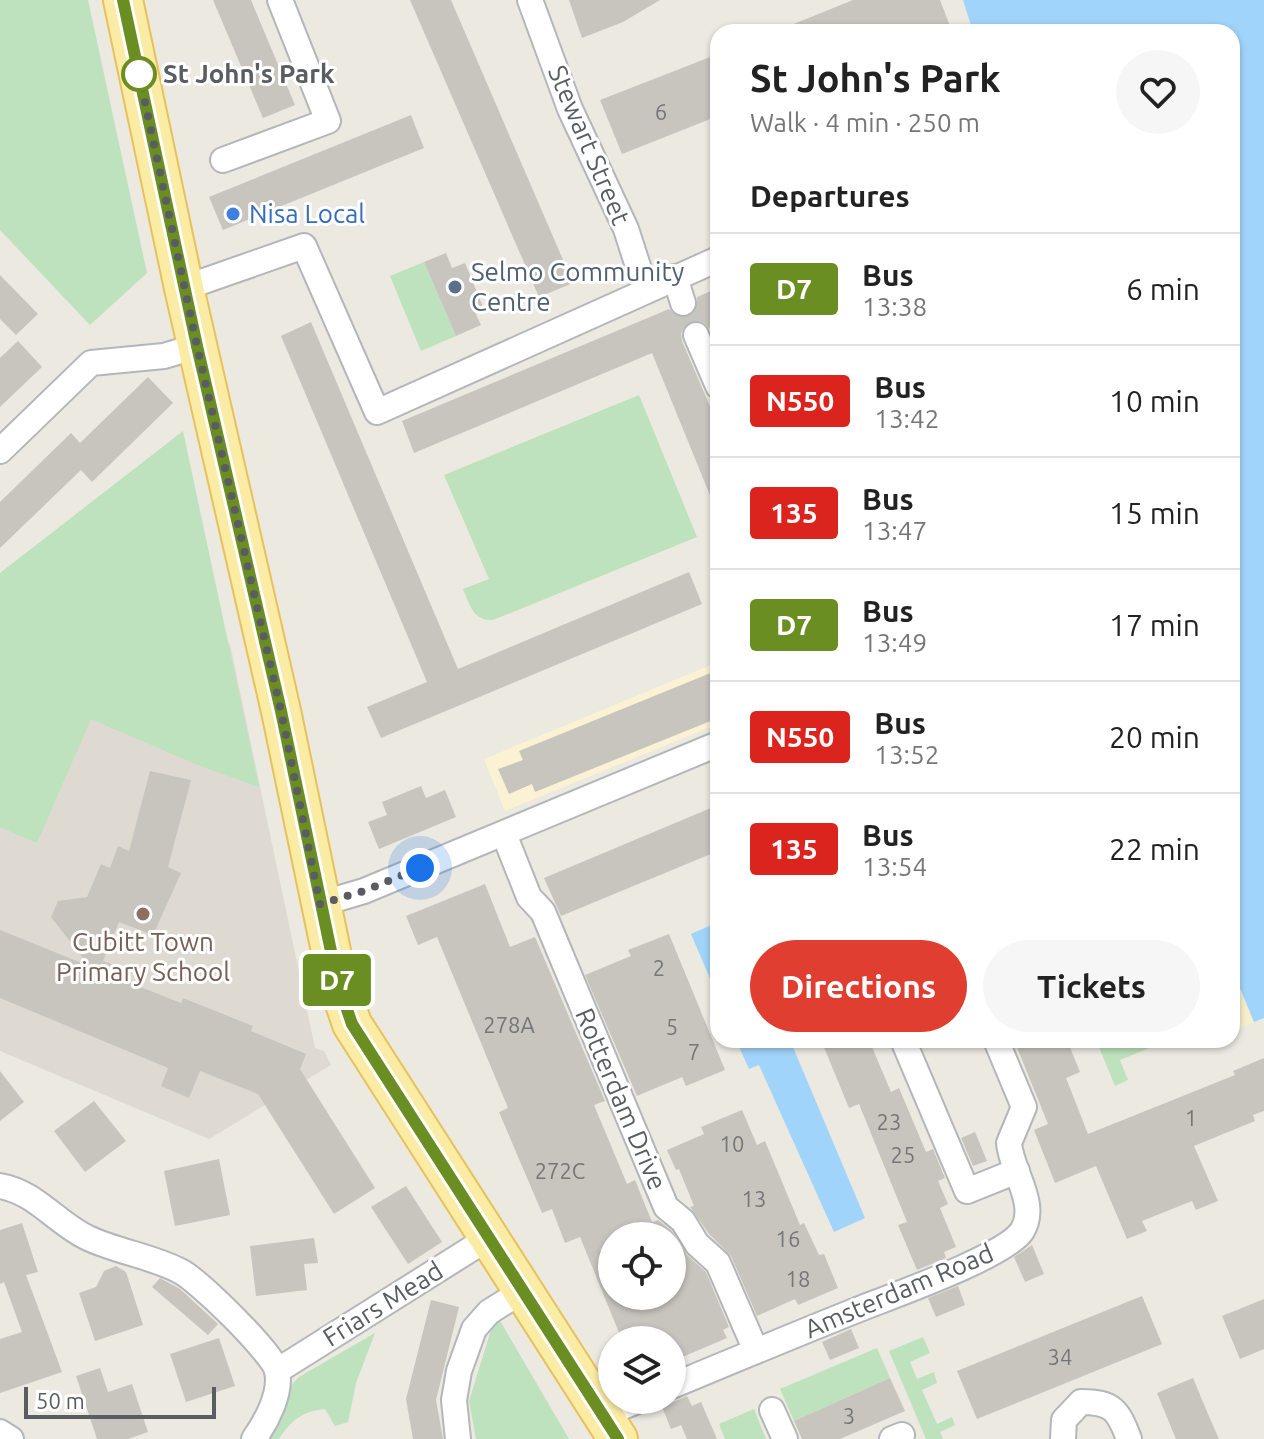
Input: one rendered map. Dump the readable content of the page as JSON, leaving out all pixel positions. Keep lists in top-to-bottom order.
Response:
{
  "streets": {
    "street": [
      "Stewart Street",
      "Rotterdam Drive",
      "Amsterdam Road",
      "Friars Mead"
    ]
  },
  "crossings": [
    ["Rotterdam Drive", "Amsterdam Road"]
  ],
  "places": [
    "St John's Park",
    "Nisa Local",
    "Selmo Community Centre",
    "Cubitt Town Primary School"
  ],
  "lines": ["bus line D7"],
  "house_numbers": [
    "6",
    "2",
    "278A",
    "5",
    "7",
    "1",
    "23",
    "10",
    "25",
    "272C",
    "13",
    "16",
    "18",
    "34",
    "3"
  ],
  "scale_bar": "50 m",
  "page": {
    "on_map": "D7",
    "heading": [
      ["St John's Park", "Walk · 4 min · 250 m"],
      "Departures"
    ],
    "list": [
      {
        "mark": "D7",
        "name": "Bus",
        "note": "13:38",
        "value": "6 min"
      },
      {
        "mark": "N550",
        "name": "Bus",
        "note": "13:42",
        "value": "10 min"
      },
      {
        "mark": "135",
        "name": "Bus",
        "note": "13:47",
        "value": "15 min"
      },
      {
        "mark": "D7",
        "name": "Bus",
        "note": "13:49",
        "value": "17 min"
      },
      {
        "mark": "N550",
        "name": "Bus",
        "note": "13:52",
        "value": "20 min"
      },
      {
        "mark": "135",
        "name": "Bus",
        "note": "13:54",
        "value": "22 min"
      }
    ],
    "buttons": ["Directions", "Tickets"],
    "scale": "50 m"
  }
}
